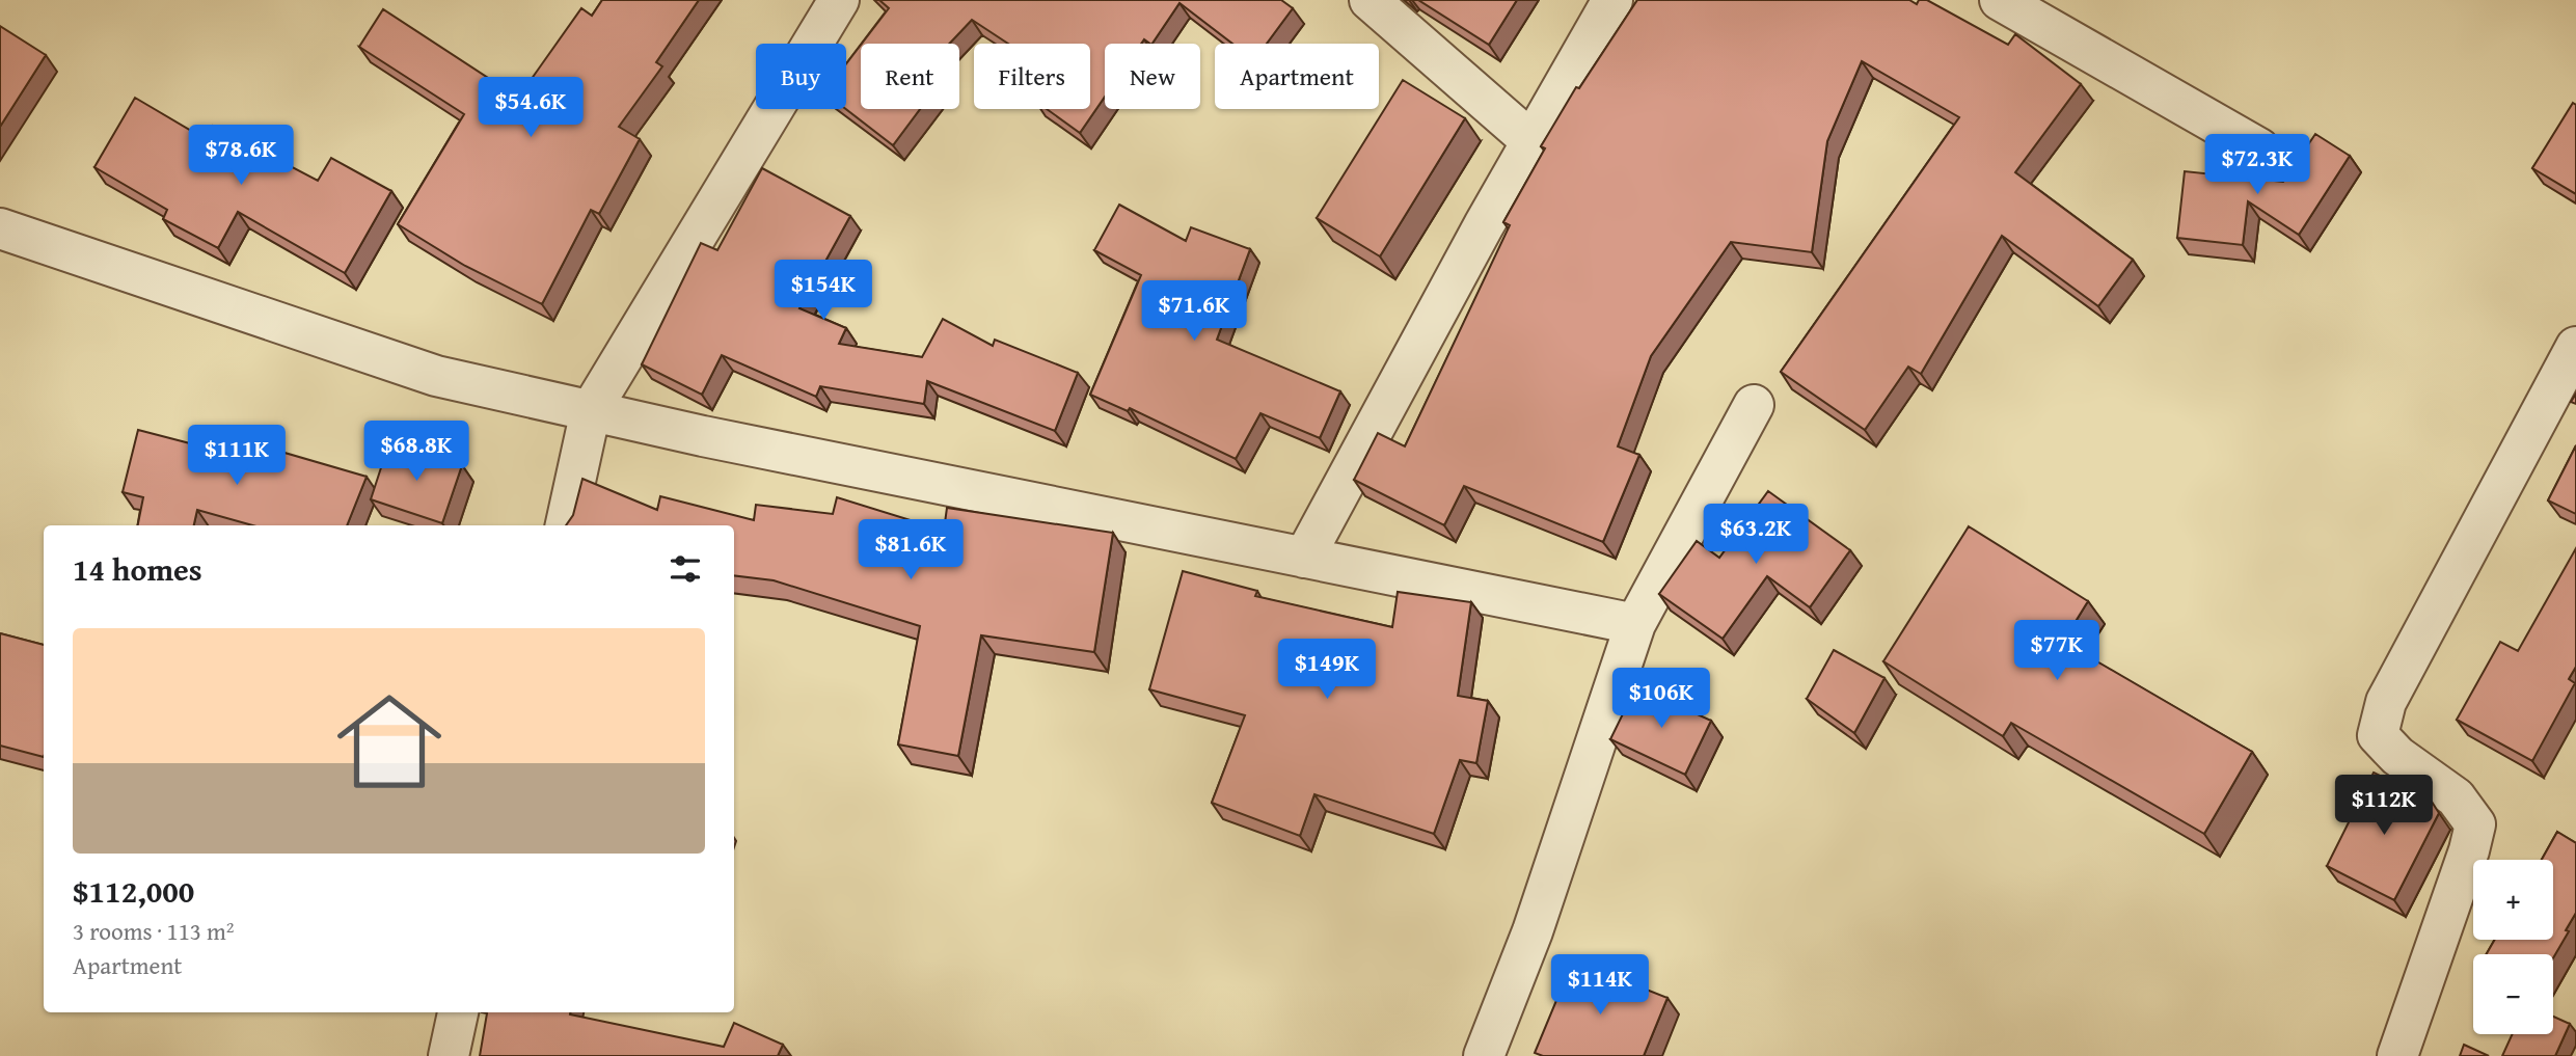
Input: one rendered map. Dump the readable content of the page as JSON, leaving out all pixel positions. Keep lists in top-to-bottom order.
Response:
{
  "page": {
    "chip": [
      "Buy",
      "Rent",
      "Filters",
      "New",
      "Apartment"
    ],
    "price": [
      "$54.6K",
      "$78.6K",
      "$72.3K",
      "$154K",
      "$71.6K",
      "$68.8K",
      "$111K",
      "$63.2K",
      "$81.6K",
      "$77K",
      "$149K",
      "$106K",
      "$112K",
      "$114K"
    ],
    "heading": "14 homes",
    "list": [
      {
        "name": "$112,000",
        "note": "3 rooms · 113 m² · Apartment"
      }
    ],
    "map_buttons": ["+", "−"]
  }
}
